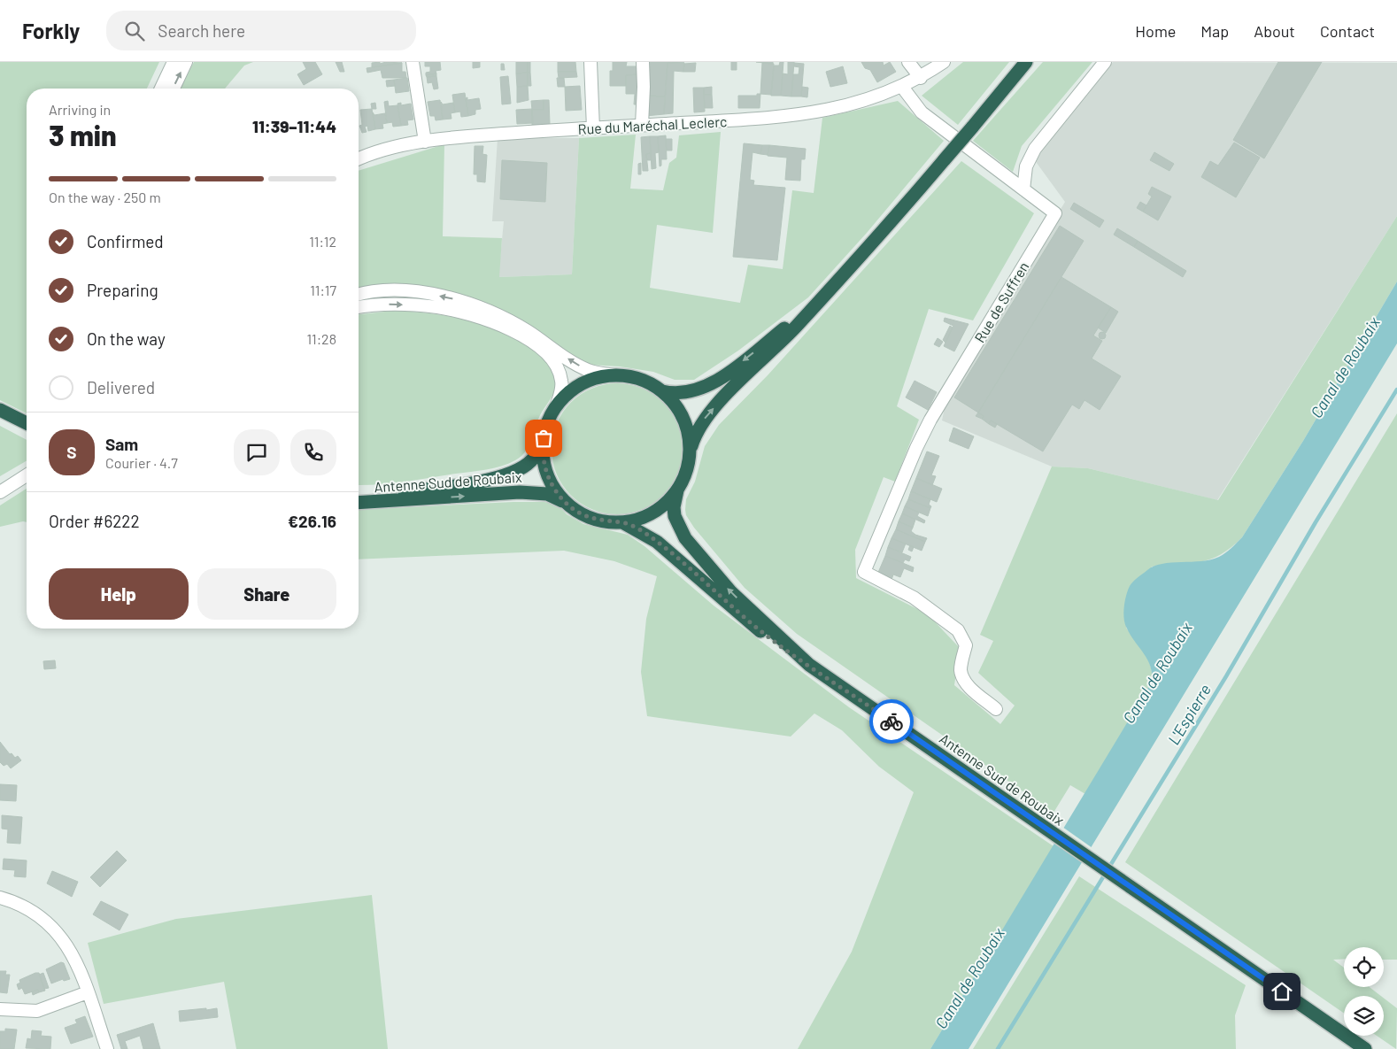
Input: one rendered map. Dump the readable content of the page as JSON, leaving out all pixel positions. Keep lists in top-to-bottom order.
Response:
{
  "streets": {
    "highway": ["Antenne Sud de Roubaix"],
    "street": ["Rue du Maréchal Leclerc", "Rue de Suffren"]
  },
  "crossings": [
    ["Rue du Maréchal Leclerc", "Rue de Suffren"]
  ],
  "water": ["Canal de Roubaix", "L'Espierre"],
  "page": {
    "header": "Forkly",
    "search": "Search here",
    "nav": [
      "Home",
      "Map",
      "About",
      "Contact"
    ],
    "heading": ["3 min", "Arriving in", "11:39–11:44"],
    "panel": [
      "Sam",
      "Courier · 4.7",
      "Order #6222",
      "€26.16"
    ],
    "bar": "On the way · 250 m",
    "list": [
      ["Confirmed", "11:12"],
      ["Preparing", "11:17"],
      ["On the way", "11:28"],
      "Delivered"
    ],
    "round": "S",
    "buttons": ["Help", "Share"]
  }
}
